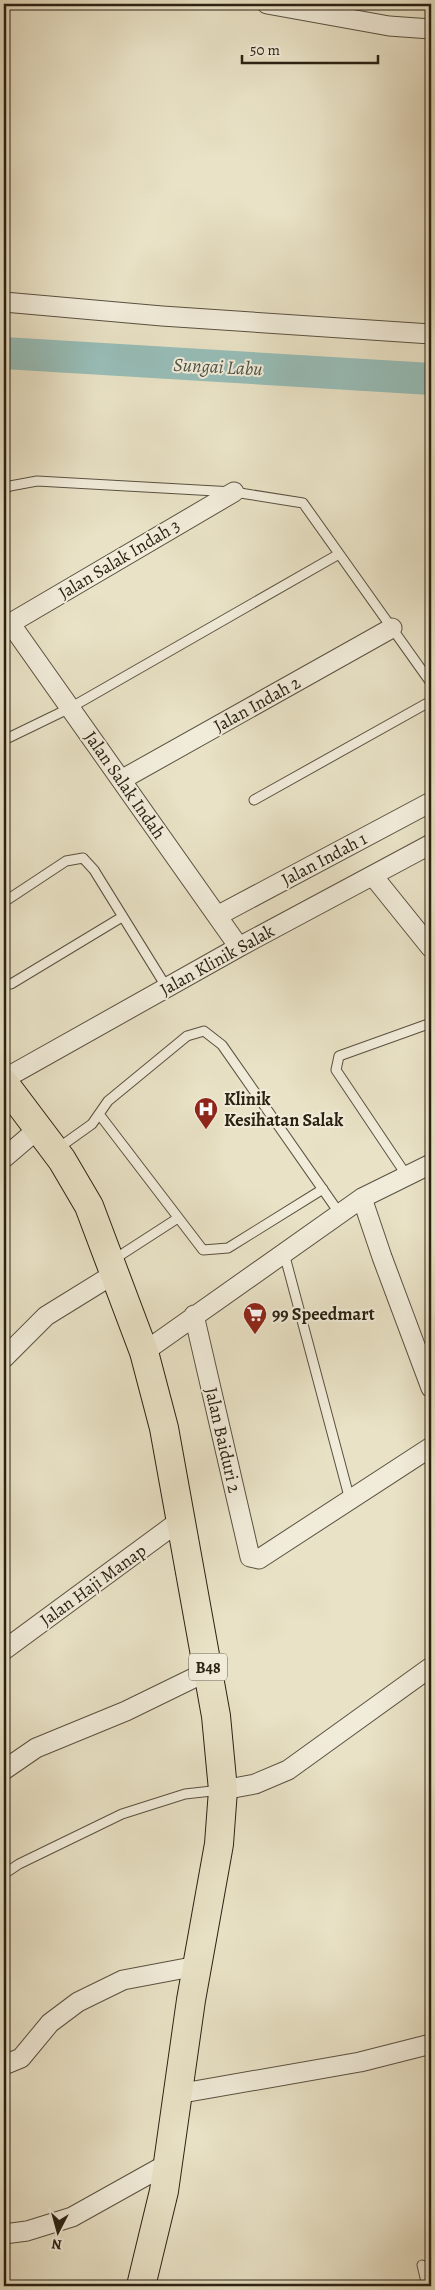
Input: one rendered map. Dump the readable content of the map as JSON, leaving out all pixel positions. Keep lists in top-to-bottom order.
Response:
{
  "streets": {
    "main road": ["B48"],
    "street": [
      "Jalan Salak Indah 3",
      "Jalan Indah 2",
      "Jalan Salak Indah",
      "Jalan Indah 1",
      "Jalan Klinik Salak",
      "Jalan Baiduri 2",
      "Jalan Haji Manap"
    ]
  },
  "crossings": [
    ["Jalan Salak Indah 3", "Jalan Salak Indah"],
    ["Jalan Indah 2", "Jalan Salak Indah"],
    ["Jalan Salak Indah", "Jalan Indah 1"],
    ["Jalan Salak Indah", "Jalan Klinik Salak"],
    ["Jalan Haji Manap", "B48"]
  ],
  "water": ["Sungai Labu"],
  "places": {
    "hospital": ["Klinik Kesihatan Salak"],
    "supermarket": ["99 Speedmart"]
  },
  "scale_bar": "50 m",
  "north": "bottom"
}
